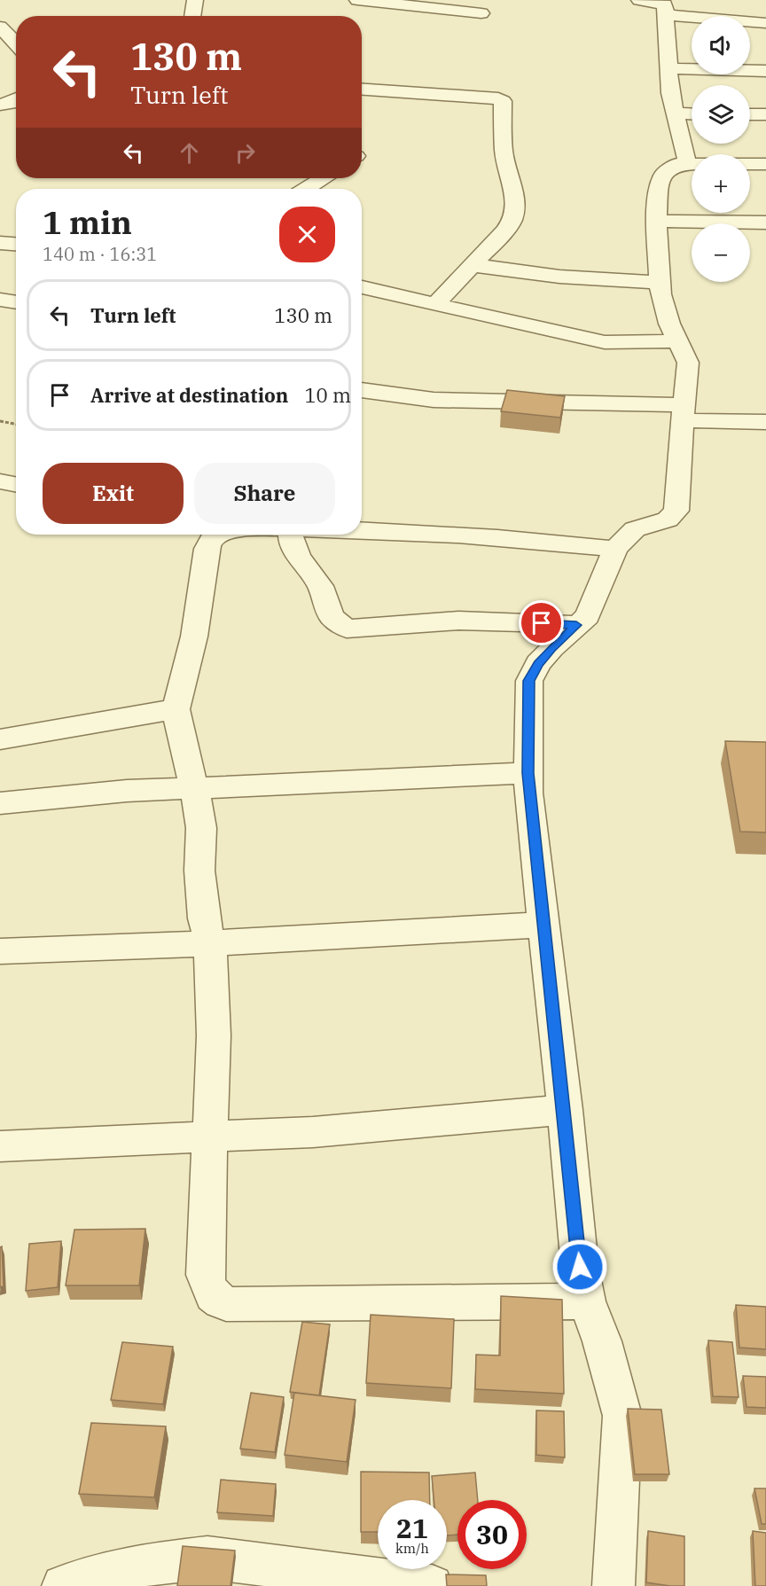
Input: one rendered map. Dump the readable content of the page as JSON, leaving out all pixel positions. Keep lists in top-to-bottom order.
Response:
{
  "page": {
    "map_buttons": ["+", "−"],
    "turn": ["130 m", "Turn left"],
    "heading": ["1 min", "140 m · 16:31"],
    "list": [
      {
        "name": "Turn left",
        "value": "130 m"
      },
      {
        "name": "Arrive at destination",
        "value": "10 m"
      }
    ],
    "buttons": ["Exit", "Share"],
    "speed": "21 km/h",
    "limit": "30"
  }
}
